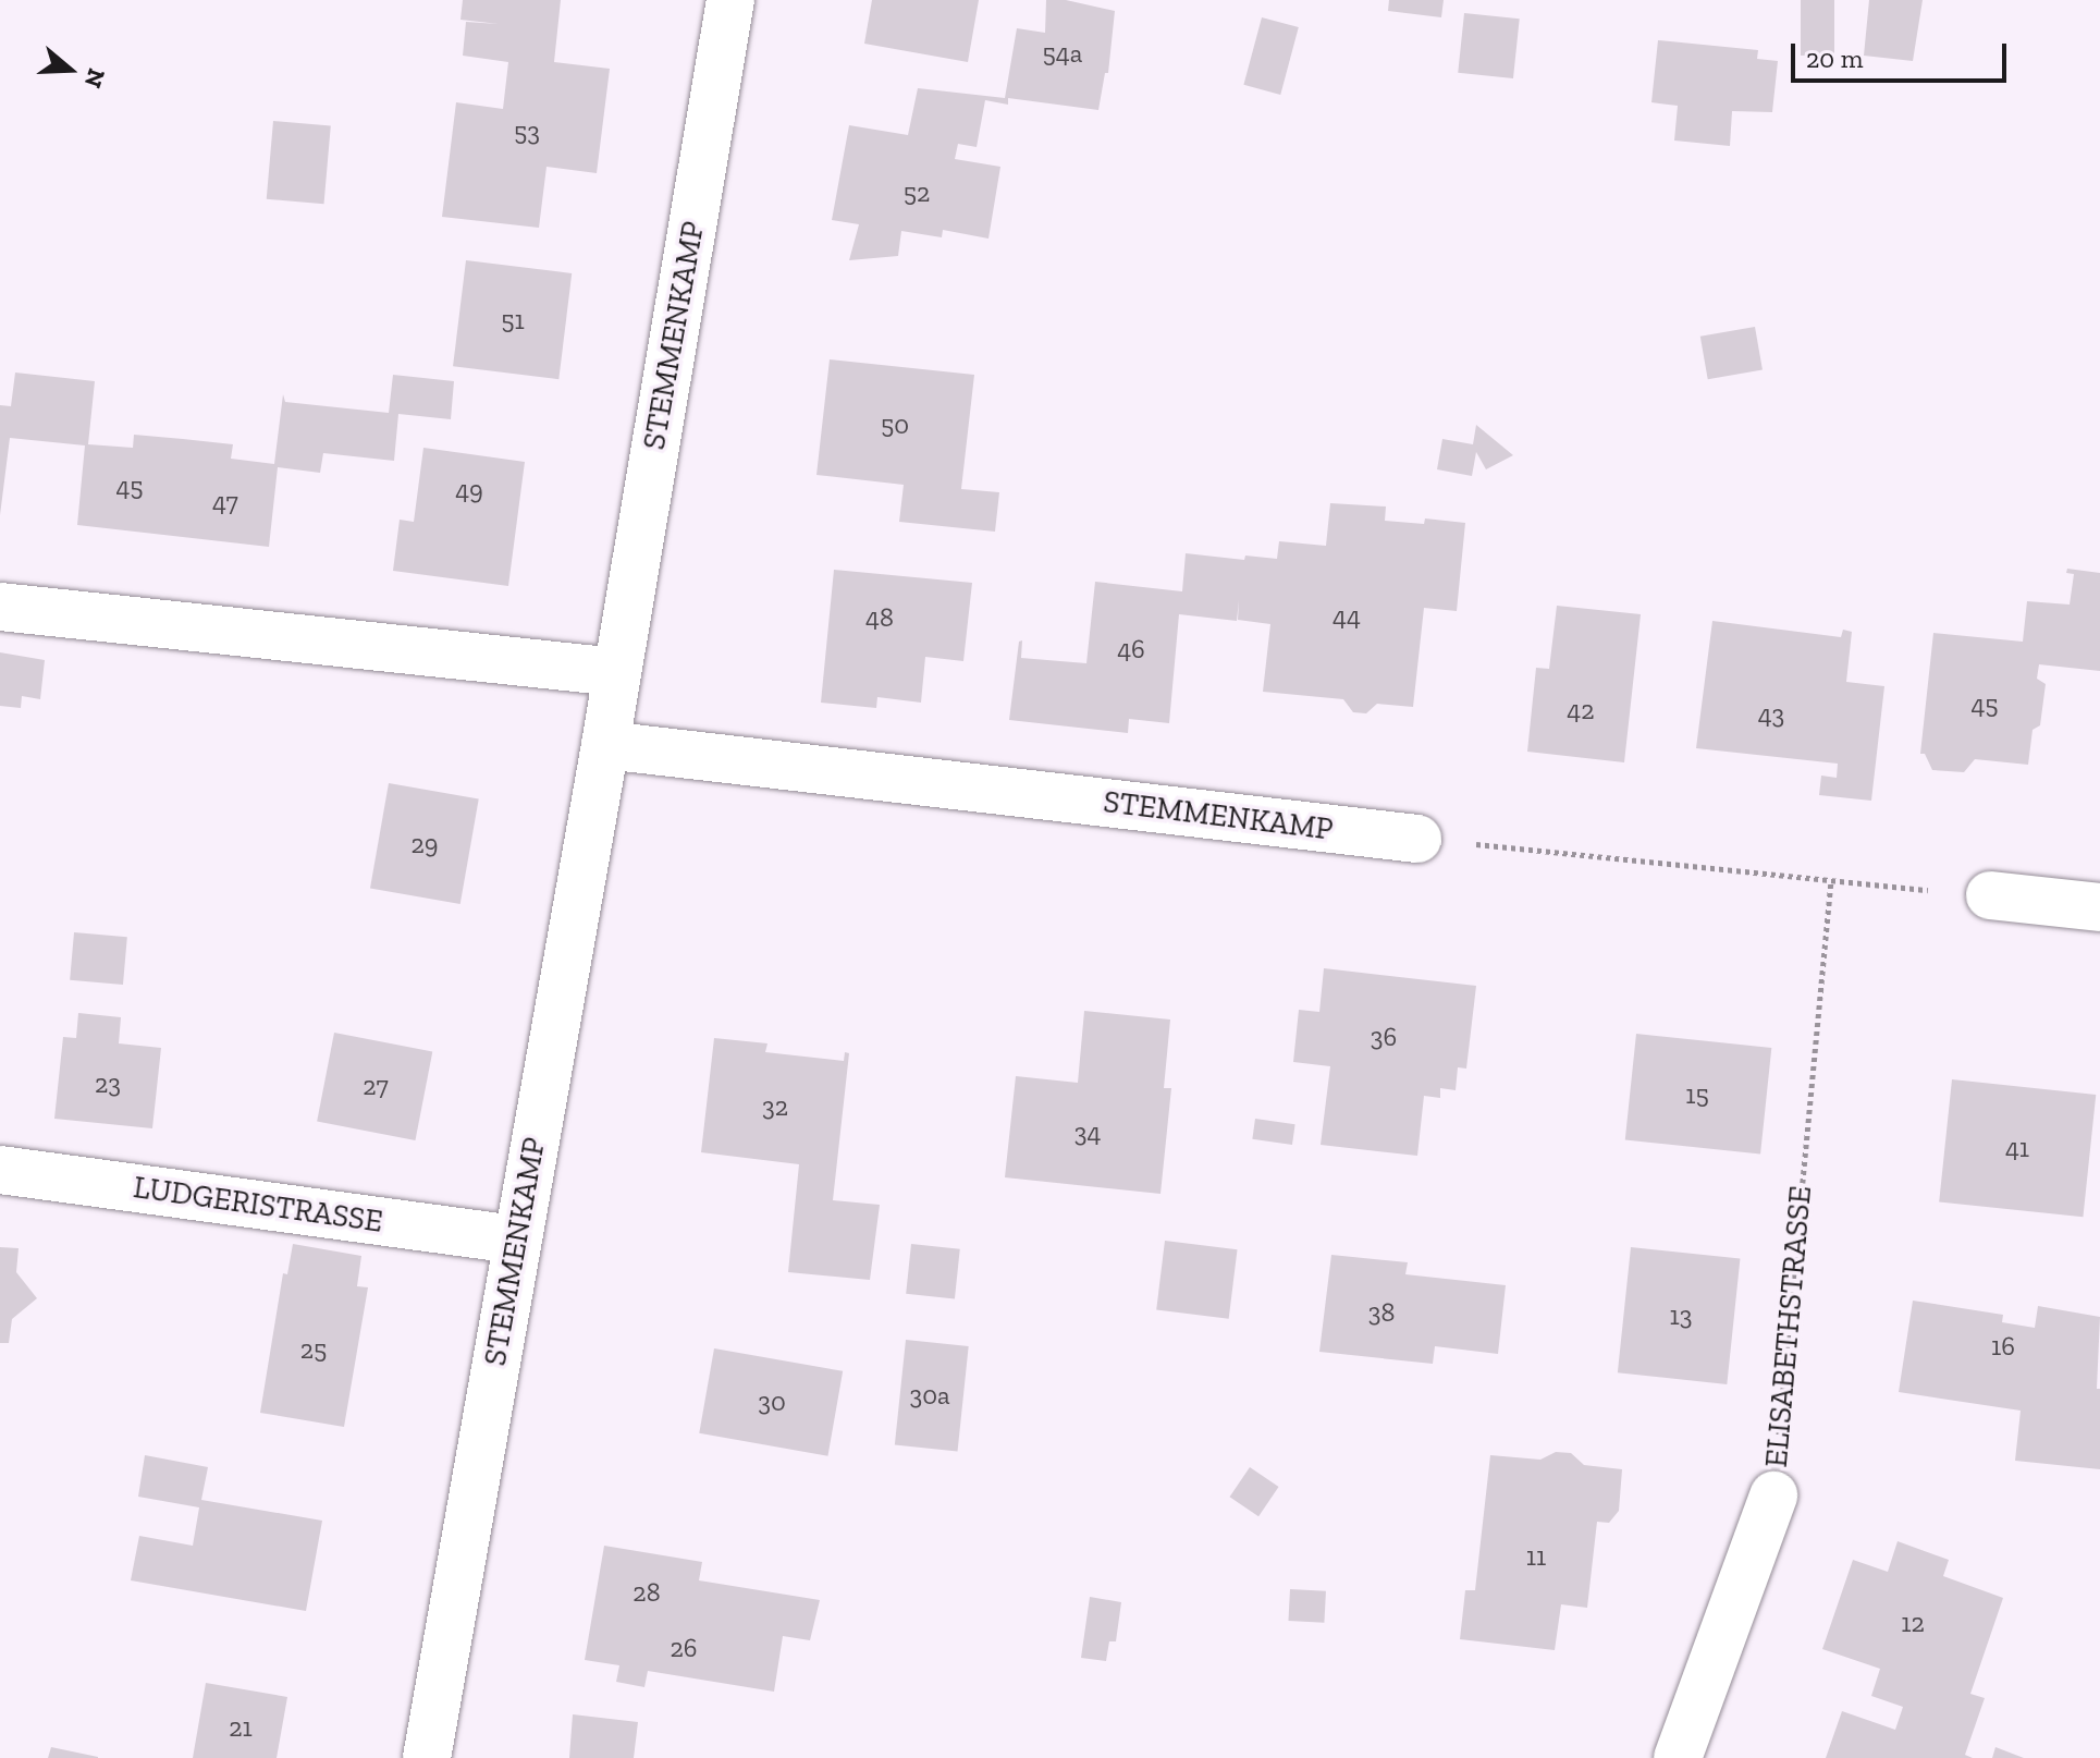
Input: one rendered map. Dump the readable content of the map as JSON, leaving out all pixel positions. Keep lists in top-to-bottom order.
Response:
{
  "streets": {
    "street": ["STEMMENKAMP", "LUDGERISTRASSE", "ELISABETHSTRASSE"]
  },
  "crossings": [
    ["STEMMENKAMP", "LUDGERISTRASSE"]
  ],
  "house_numbers": [
    "54a",
    "53",
    "52",
    "51",
    "50",
    "45",
    "49",
    "47",
    "44",
    "48",
    "46",
    "45",
    "42",
    "43",
    "29",
    "36",
    "23",
    "27",
    "15",
    "32",
    "34",
    "41",
    "38",
    "13",
    "16",
    "25",
    "30a",
    "30",
    "11",
    "28",
    "12",
    "26",
    "21"
  ],
  "scale_bar": "20 m",
  "north": "right"
}
